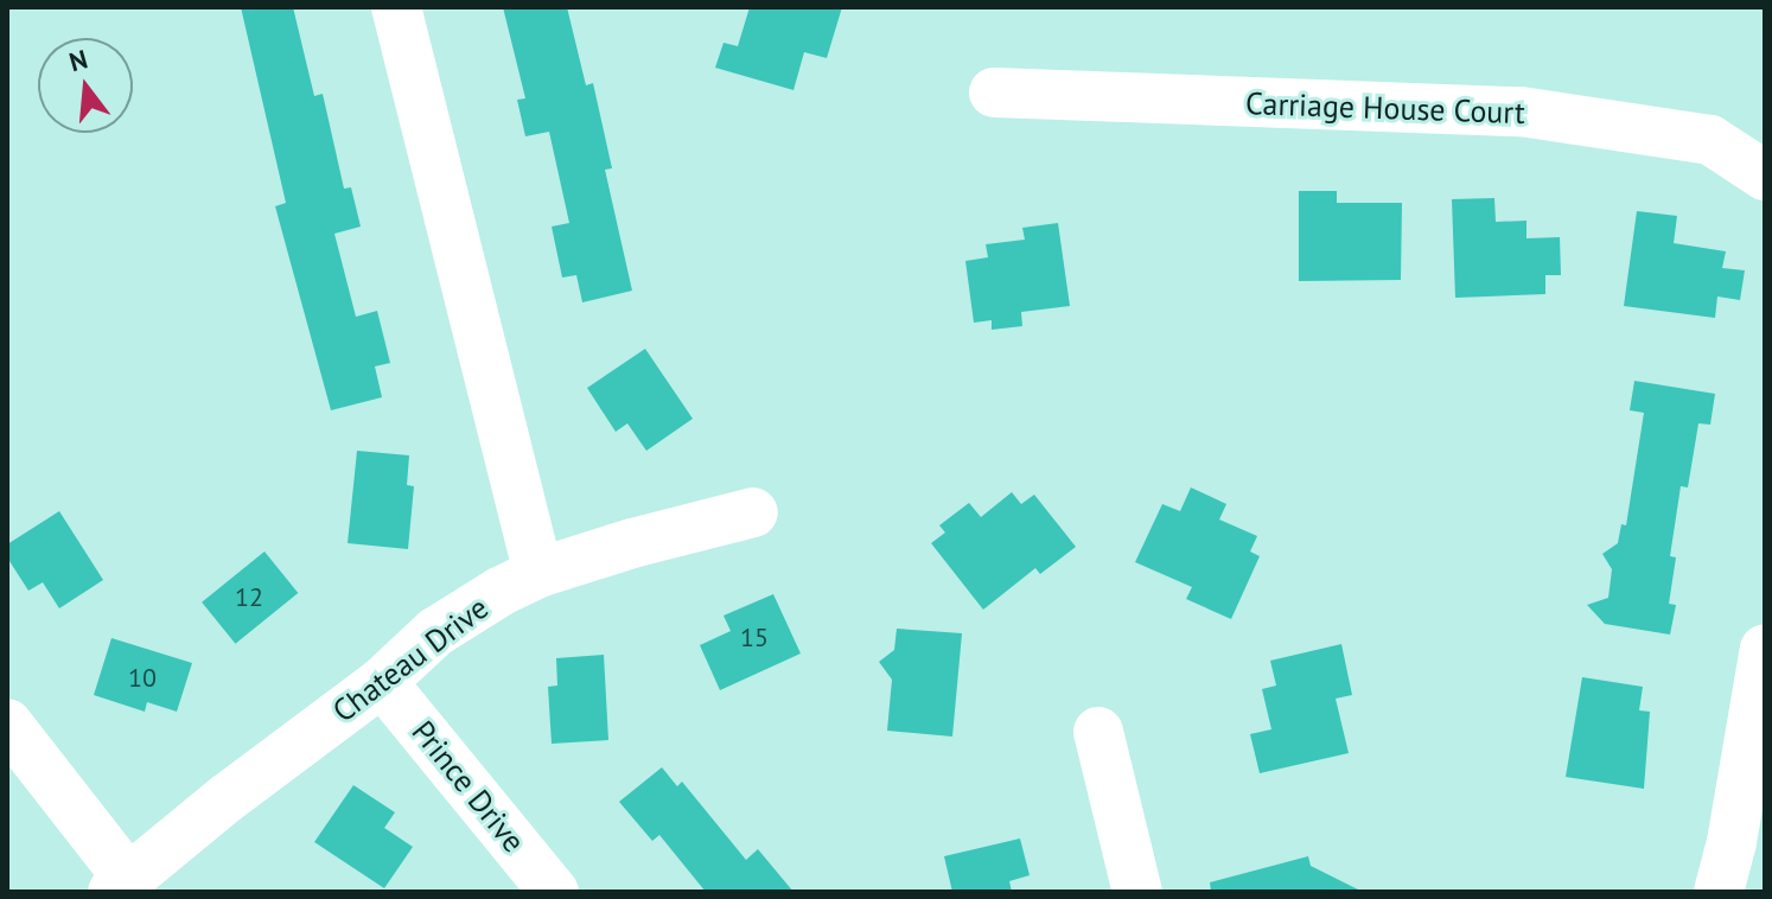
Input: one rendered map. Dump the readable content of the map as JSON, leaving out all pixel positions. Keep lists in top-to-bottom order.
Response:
{
  "streets": {
    "street": ["Carriage House Court", "Chateau Drive", "Prince Drive"]
  },
  "crossings": [
    ["Chateau Drive", "Prince Drive"]
  ],
  "house_numbers": ["12", "15", "10"],
  "north": "top"
}
